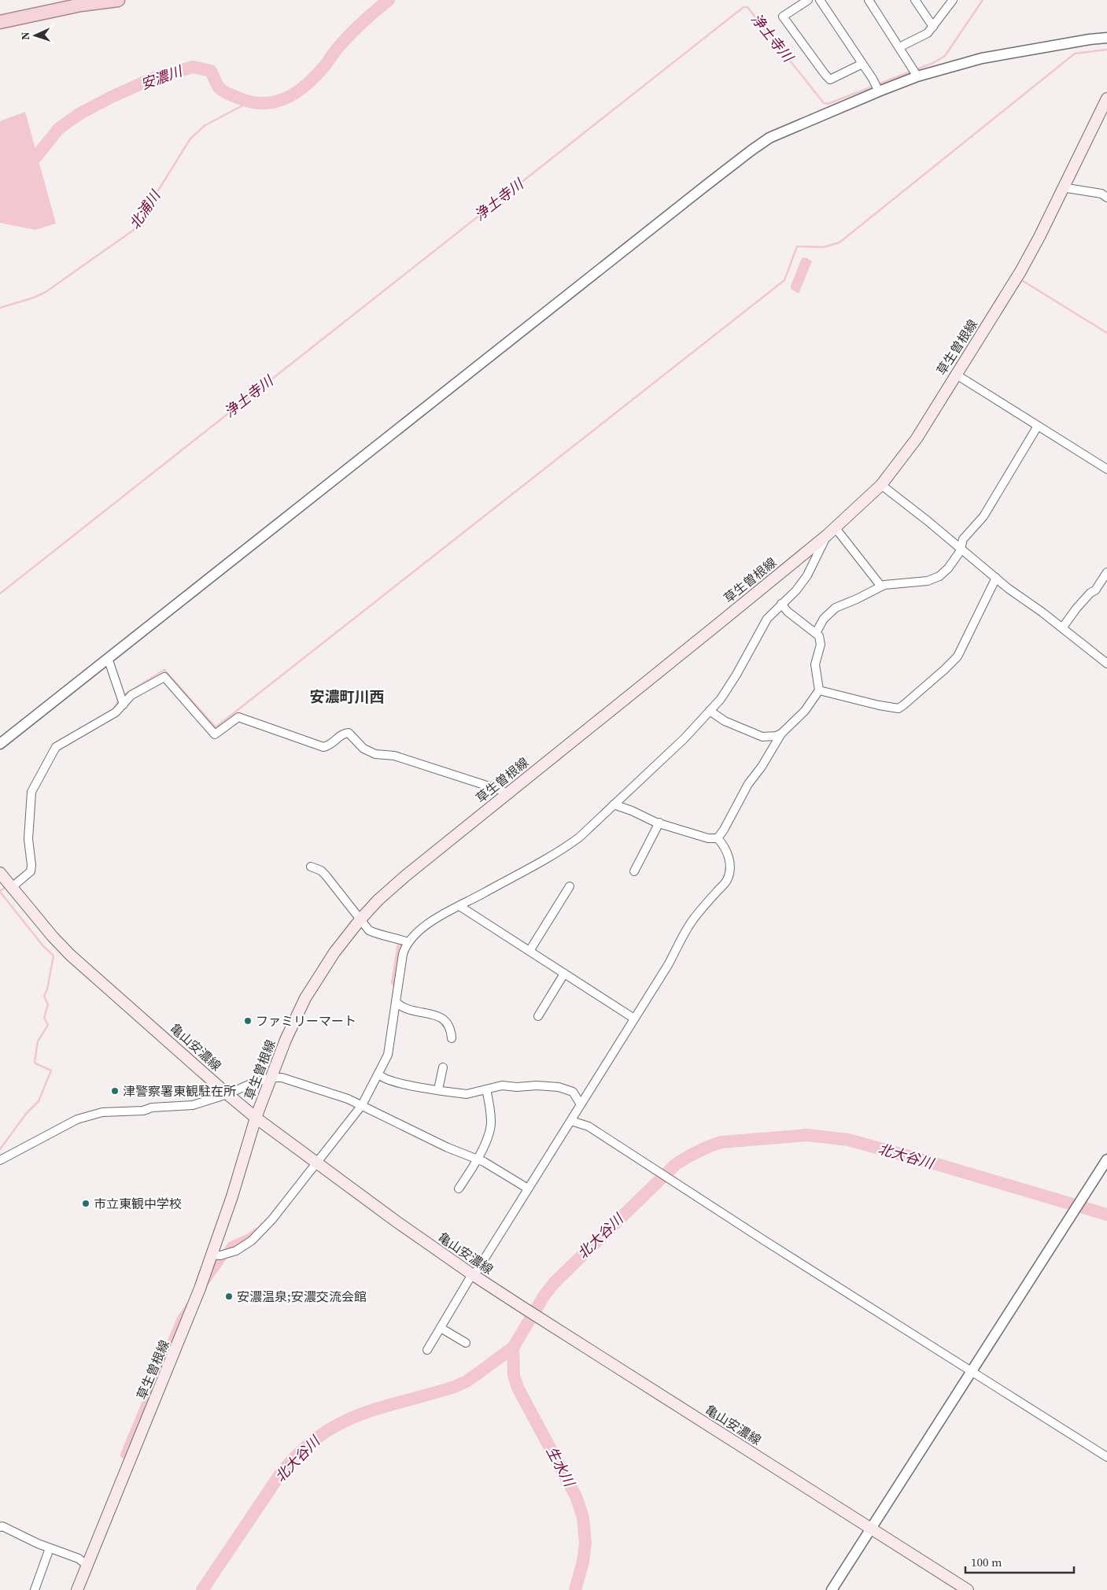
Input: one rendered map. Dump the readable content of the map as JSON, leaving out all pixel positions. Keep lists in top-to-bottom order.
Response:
{
  "streets": {
    "main road": ["草生曽根線", "亀山安濃線"]
  },
  "crossings": [
    ["草生曽根線", "亀山安濃線"]
  ],
  "districts": ["安濃町川西"],
  "water": [
    "浄土寺川",
    "安濃川",
    "北浦川",
    "北大谷川",
    "生水川"
  ],
  "places": [
    "ファミリーマート",
    "津警察署東観駐在所",
    "市立東観中学校",
    "安濃温泉;安濃交流会館"
  ],
  "scale_bar": "100 m",
  "north": "left"
}
